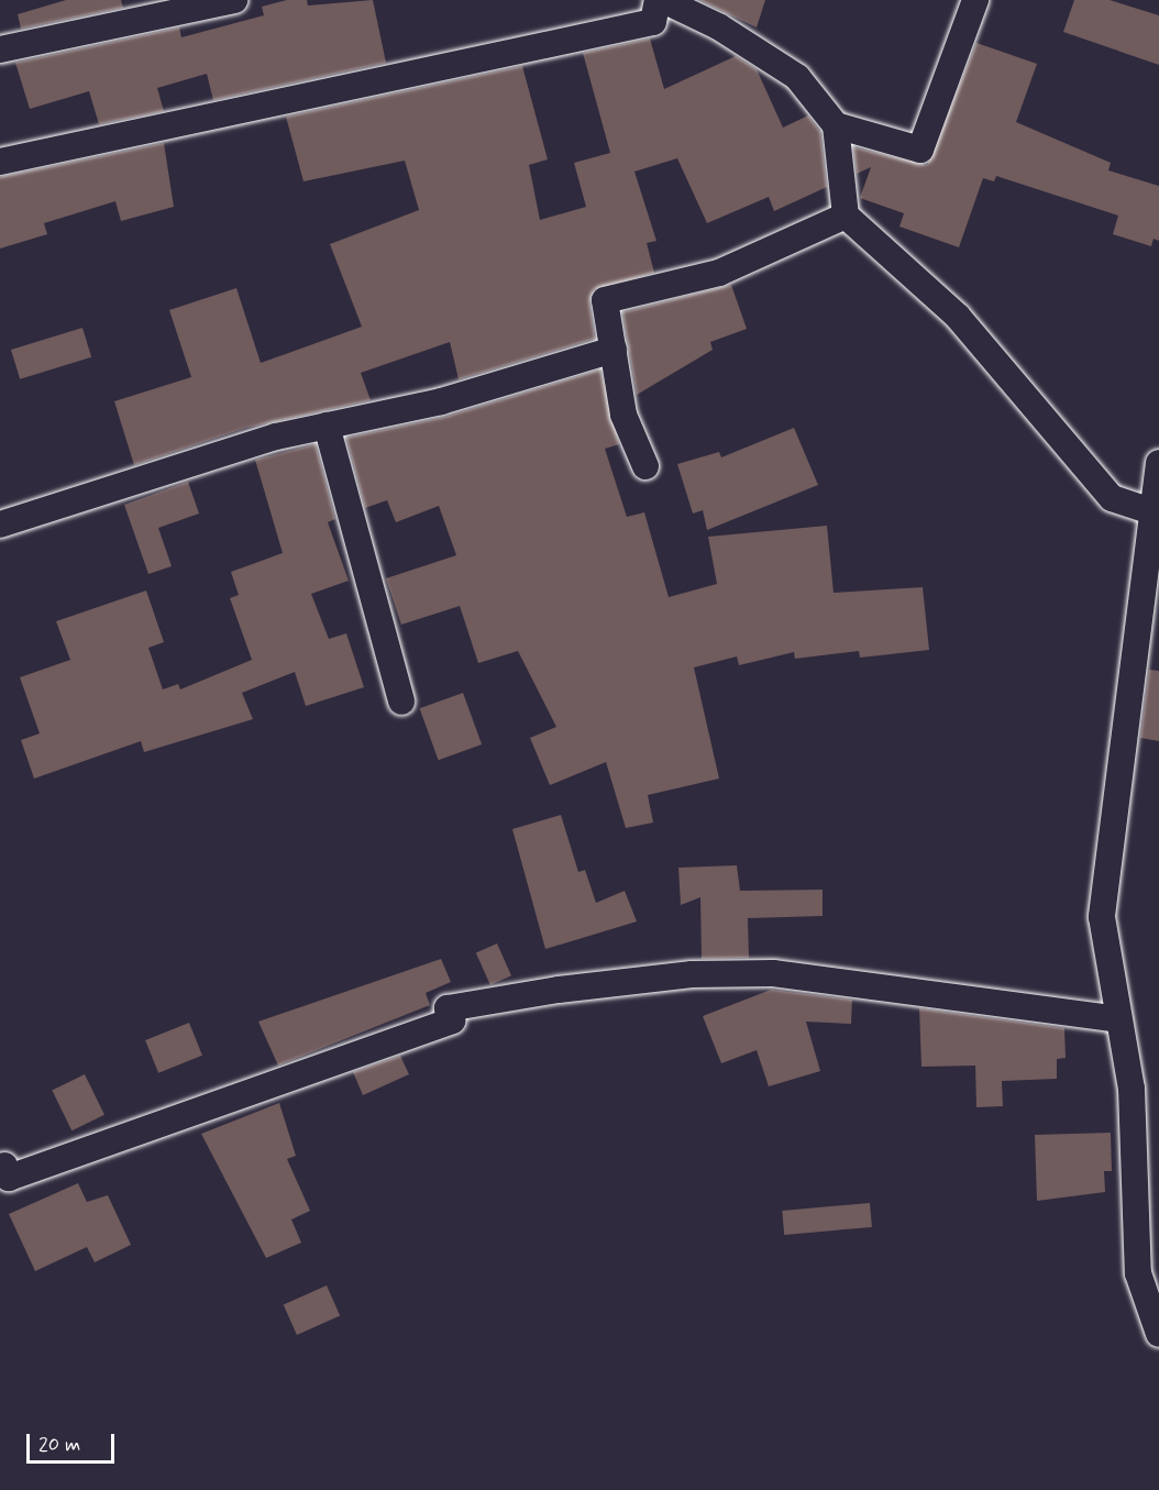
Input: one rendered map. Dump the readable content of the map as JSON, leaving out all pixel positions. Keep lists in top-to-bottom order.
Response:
{
  "scale_bar": "20 m"
}
